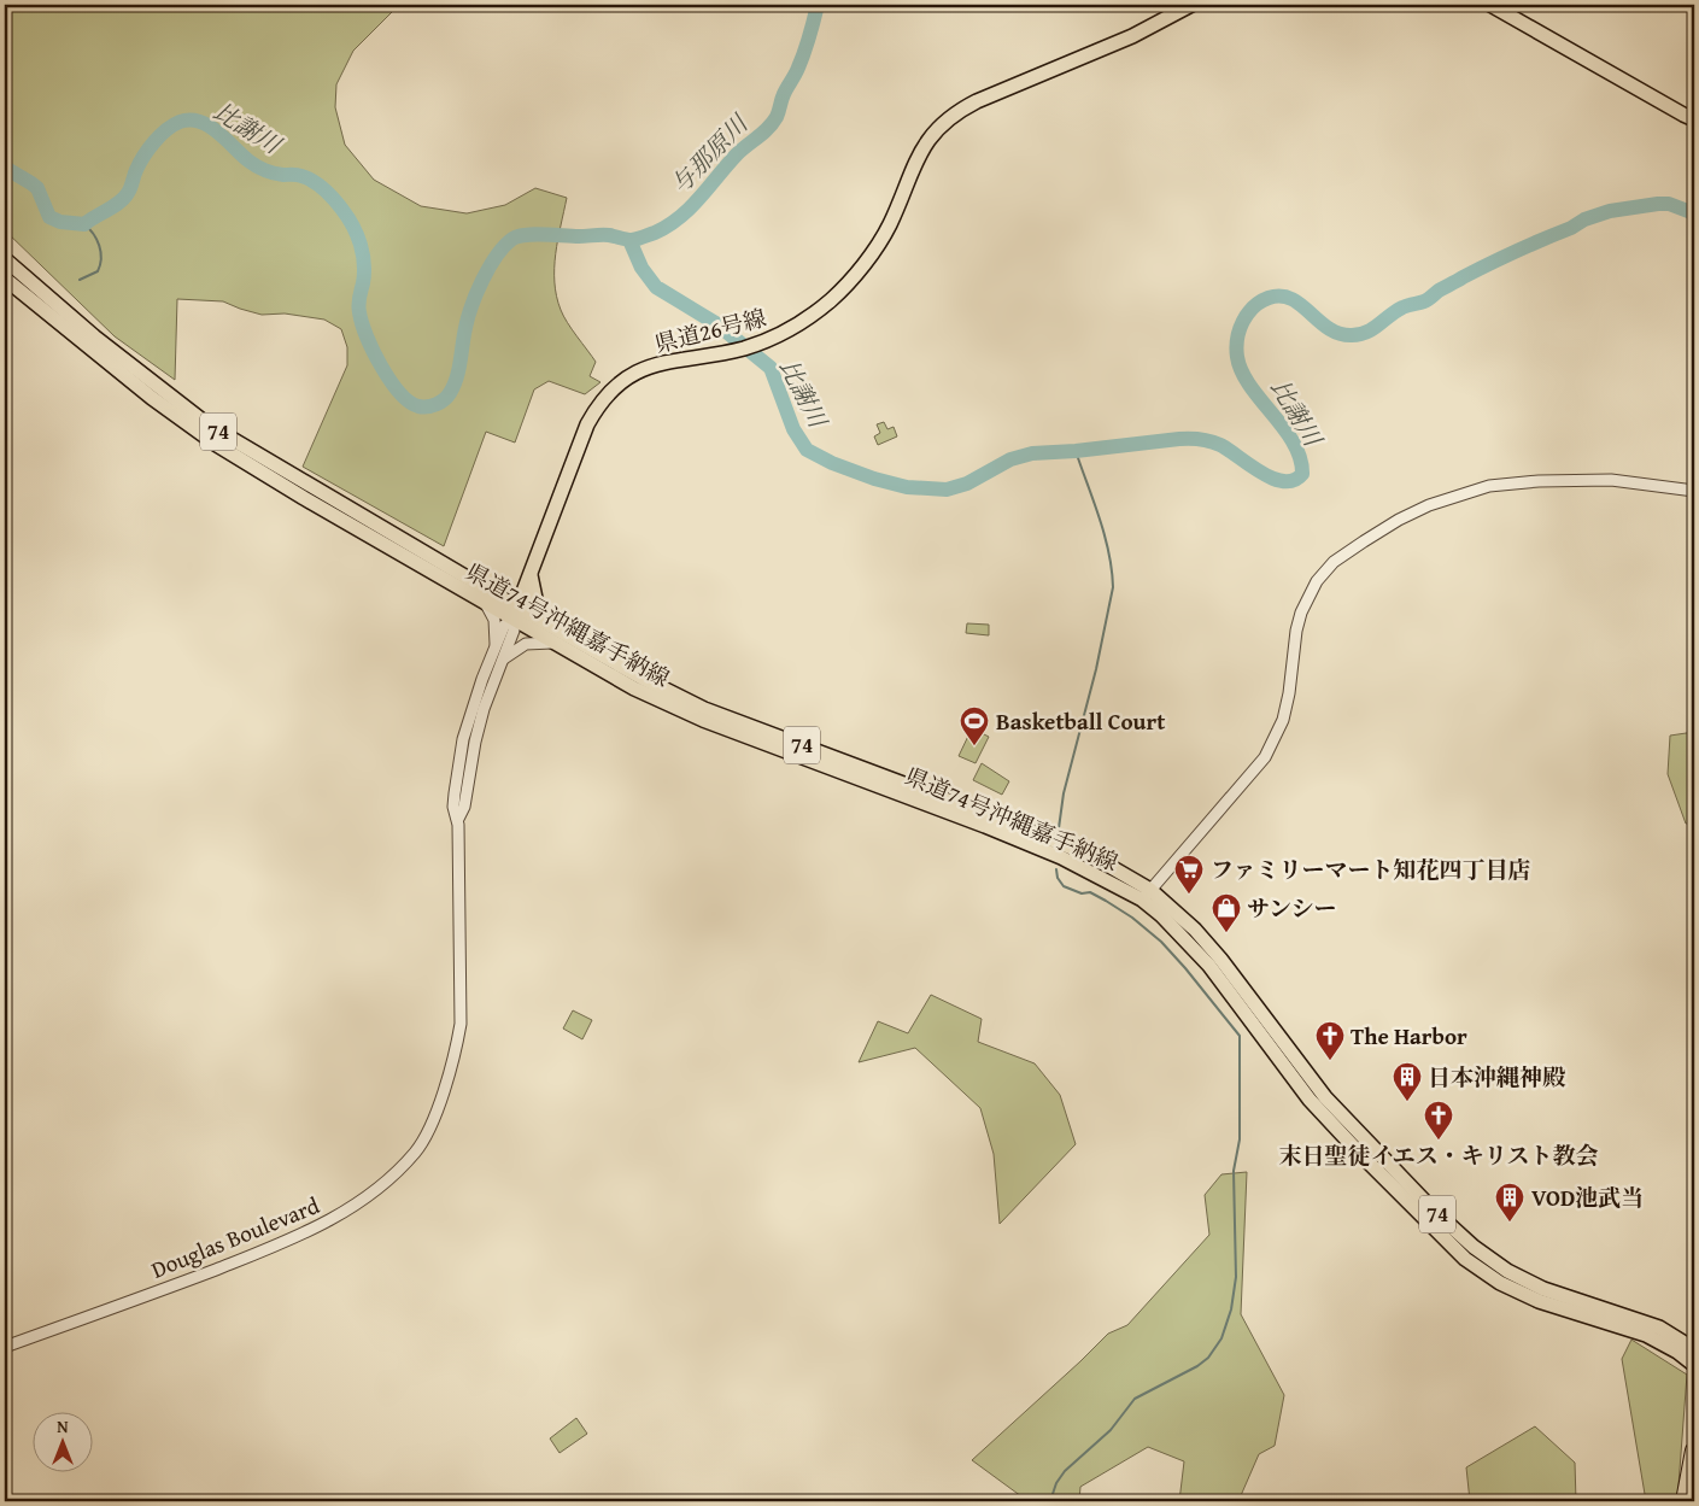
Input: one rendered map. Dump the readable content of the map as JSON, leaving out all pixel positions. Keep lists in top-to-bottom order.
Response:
{
  "streets": {
    "main road": ["県道26号線", "74", "県道74号沖縄嘉手納線"],
    "street": ["Douglas Boulevard"]
  },
  "crossings": [
    ["県道26号線", "74"],
    ["県道26号線", "県道74号沖縄嘉手納線"],
    ["県道26号線", "Douglas Boulevard"],
    ["74", "県道74号沖縄嘉手納線"],
    ["74", "Douglas Boulevard"],
    ["県道74号沖縄嘉手納線", "Douglas Boulevard"]
  ],
  "water": ["比謝川", "与那原川"],
  "places": {
    "sports": ["Basketball Court"],
    "supermarket": ["ファミリーマート知花四丁目店"],
    "shop": ["サンシー"],
    "church": ["The Harbor", "末日聖徒イエス・キリスト教会"],
    "building": ["日本沖縄神殿", "VOD池武当"]
  },
  "north": "top"
}
